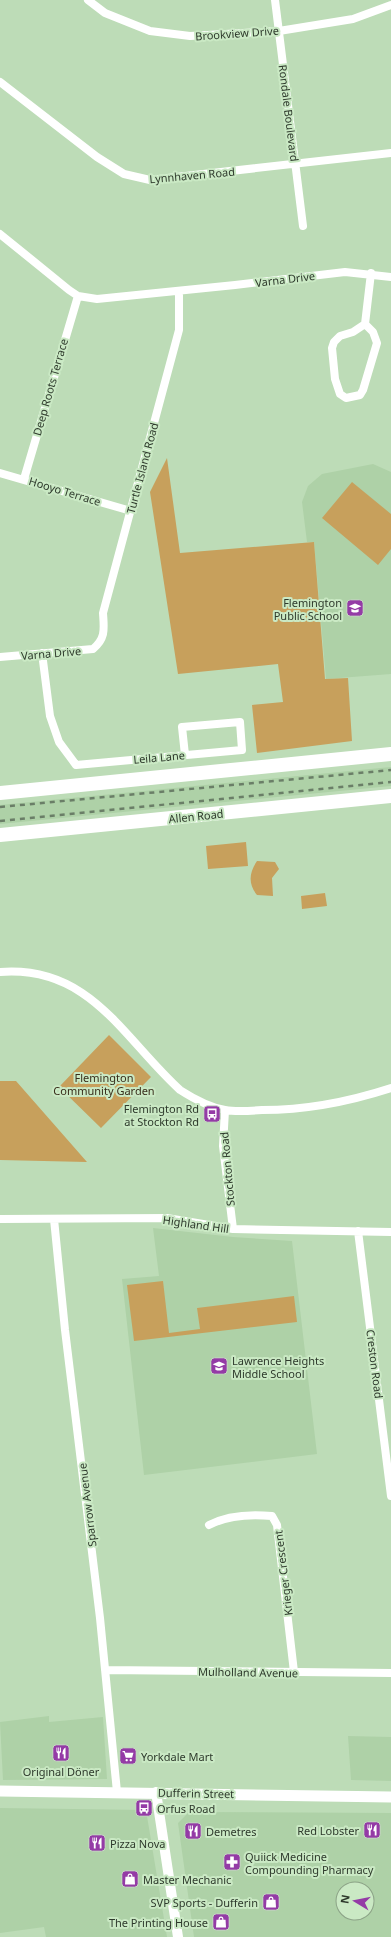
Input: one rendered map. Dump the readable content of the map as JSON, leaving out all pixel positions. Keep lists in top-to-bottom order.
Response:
{
  "streets": {
    "highway": ["Allen Road"],
    "main road": ["Dufferin Street"],
    "street": [
      "Brookview Drive",
      "Rondale Boulevard",
      "Lynnhaven Road",
      "Varna Drive",
      "Deep Roots Terrace",
      "Turtle Island Road",
      "Hooyo Terrace",
      "Leila Lane",
      "Stockton Road",
      "Highland Hill",
      "Creston Road",
      "Sparrow Avenue",
      "Krieger Crescent",
      "Mulholland Avenue"
    ]
  },
  "crossings": [
    ["Brookview Drive", "Rondale Boulevard"],
    ["Rondale Boulevard", "Lynnhaven Road"],
    ["Varna Drive", "Deep Roots Terrace"],
    ["Varna Drive", "Turtle Island Road"],
    ["Varna Drive", "Leila Lane"],
    ["Deep Roots Terrace", "Hooyo Terrace"],
    ["Turtle Island Road", "Hooyo Terrace"],
    ["Stockton Road", "Highland Hill"],
    ["Highland Hill", "Creston Road"],
    ["Highland Hill", "Sparrow Avenue"],
    ["Sparrow Avenue", "Mulholland Avenue"],
    ["Sparrow Avenue", "Dufferin Street"],
    ["Krieger Crescent", "Mulholland Avenue"]
  ],
  "parks": ["Flemington Community Garden"],
  "places": {
    "school or university": ["Flemington Public School", "Lawrence Heights Middle School"],
    "bus stop": ["Flemington Rd at Stockton Rd", "Orfus Road"],
    "restaurant": [
      "Original Döner",
      "Red Lobster",
      "Demetres",
      "Pizza Nova"
    ],
    "supermarket": ["Yorkdale Mart"],
    "pharmacy": ["Quiick Medicine Compounding Pharmacy"],
    "shop": ["Master Mechanic", "SVP Sports - Dufferin", "The Printing House"]
  },
  "north": "left"
}
